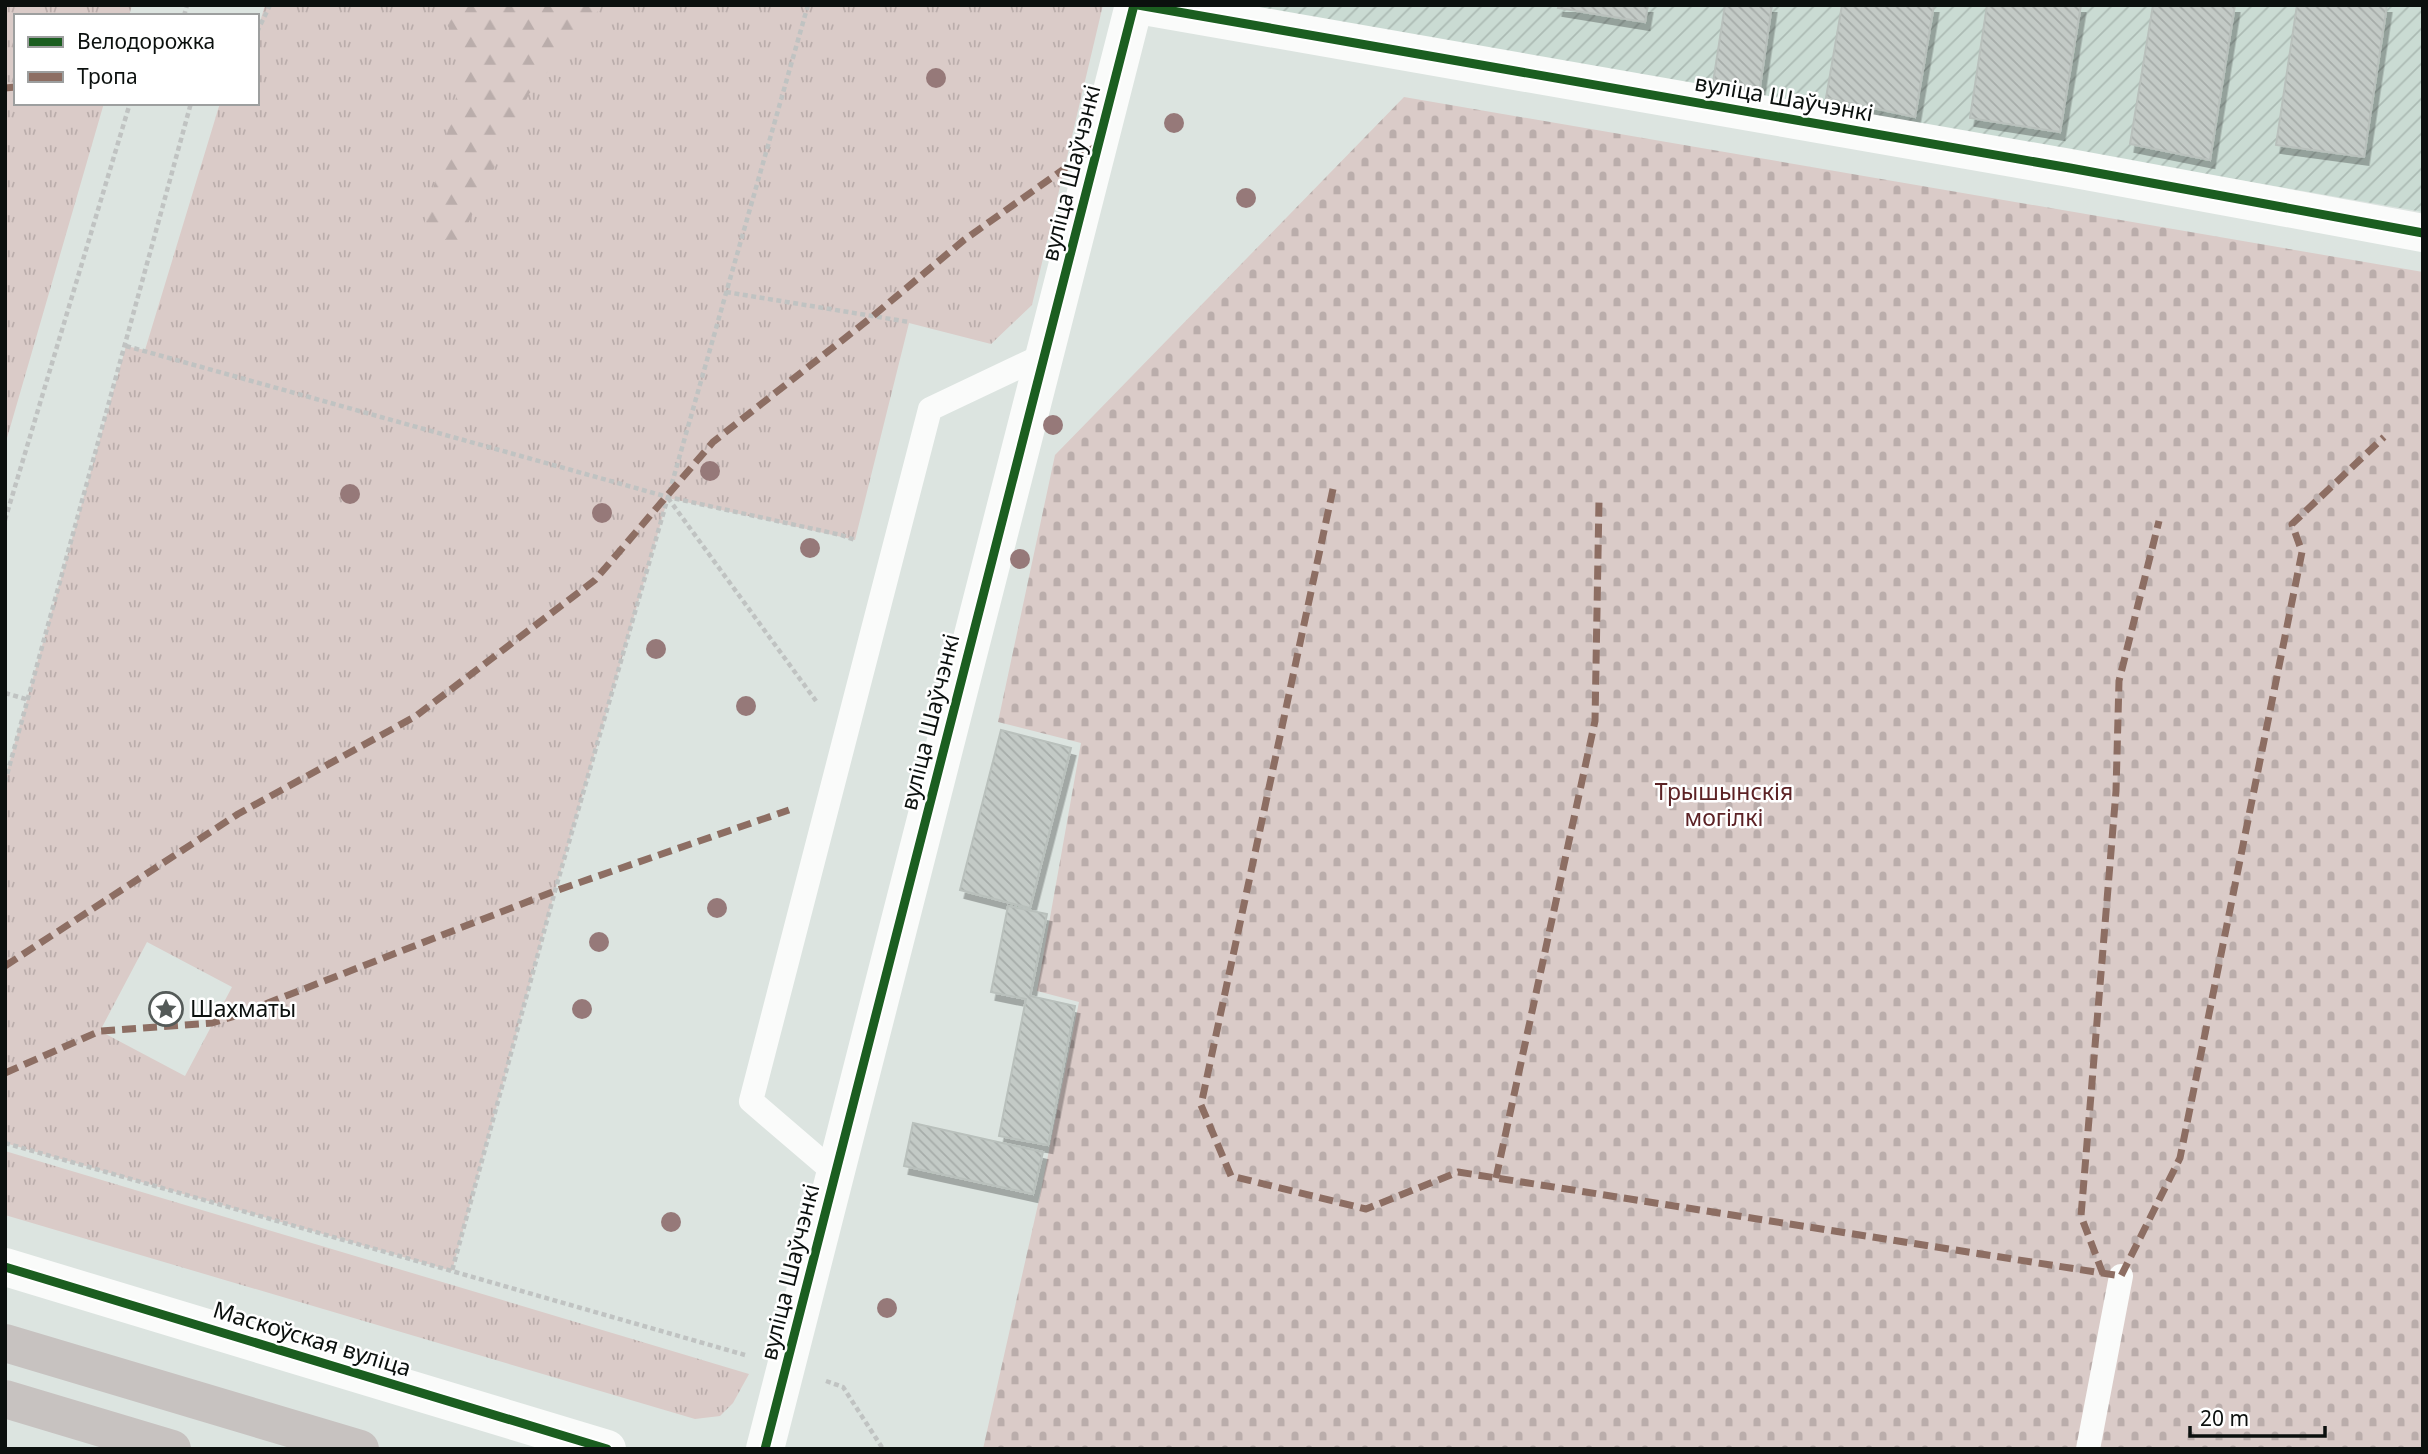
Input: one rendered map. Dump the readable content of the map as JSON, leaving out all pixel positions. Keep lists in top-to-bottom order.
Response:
{
  "streets": {
    "street": ["вуліца Шаўчэнкі", "Маскоўская вуліца"]
  },
  "parks": ["Трышынскія могілкі"],
  "places": {
    "place": ["Шахматы"]
  },
  "legend": ["Велодорожка", "Тропа"],
  "scale_bar": "20 m"
}
